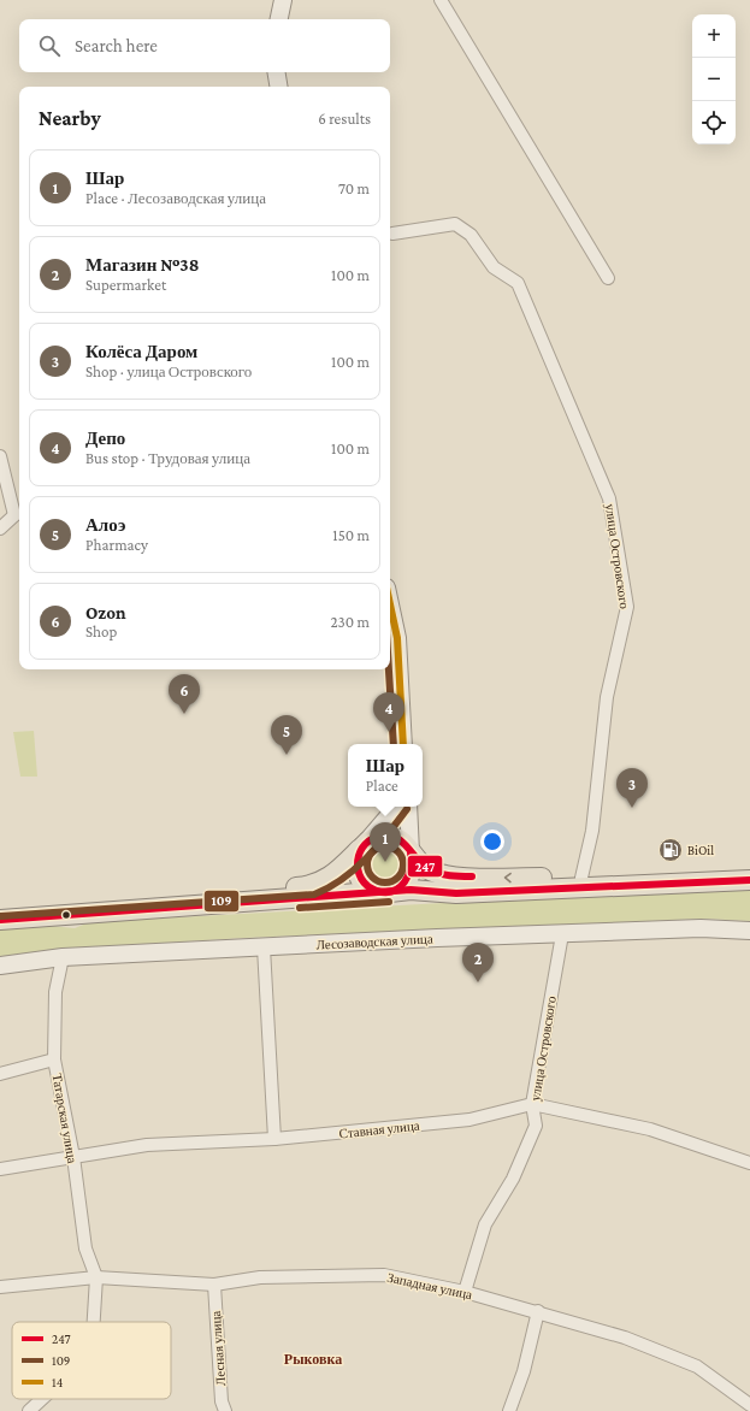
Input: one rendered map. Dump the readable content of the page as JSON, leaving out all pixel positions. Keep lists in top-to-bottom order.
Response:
{
  "streets": {
    "street": [
      "улица Островского",
      "Лесозаводская улица",
      "Татарская улица",
      "Ставная улица",
      "Западная улица",
      "Лесная улица"
    ]
  },
  "crossings": [
    ["улица Островского", "Лесозаводская улица"],
    ["улица Островского", "Ставная улица"],
    ["улица Островского", "Западная улица"],
    ["Лесозаводская улица", "Татарская улица"],
    ["Татарская улица", "Ставная улица"],
    ["Татарская улица", "Западная улица"],
    ["Западная улица", "Лесная улица"]
  ],
  "districts": ["Рыковка"],
  "places": {
    "fuel station": ["BiOil"]
  },
  "lines": ["transit line 14", "transit line 109", "transit line 247"],
  "legend": ["247", "109", "14"],
  "page": {
    "map_buttons": ["+", "−"],
    "search": "Search here",
    "heading": ["Nearby", "6 results"],
    "list": [
      {
        "mark": "1",
        "name": "Шар",
        "note": "Place · Лесозаводская улица",
        "value": "70 m"
      },
      {
        "mark": "2",
        "name": "Магазин №38",
        "note": "Supermarket",
        "value": "100 m"
      },
      {
        "mark": "3",
        "name": "Колёса Даром",
        "note": "Shop · улица Островского",
        "value": "100 m"
      },
      {
        "mark": "4",
        "name": "Депо",
        "note": "Bus stop · Трудовая улица",
        "value": "100 m"
      },
      {
        "mark": "5",
        "name": "Алоэ",
        "note": "Pharmacy",
        "value": "150 m"
      },
      {
        "mark": "6",
        "name": "Ozon",
        "note": "Shop",
        "value": "230 m"
      }
    ],
    "pins": [
      "6",
      "4",
      "5",
      "3",
      "1",
      "2"
    ],
    "popup": ["Шар", "Place"]
  }
}
